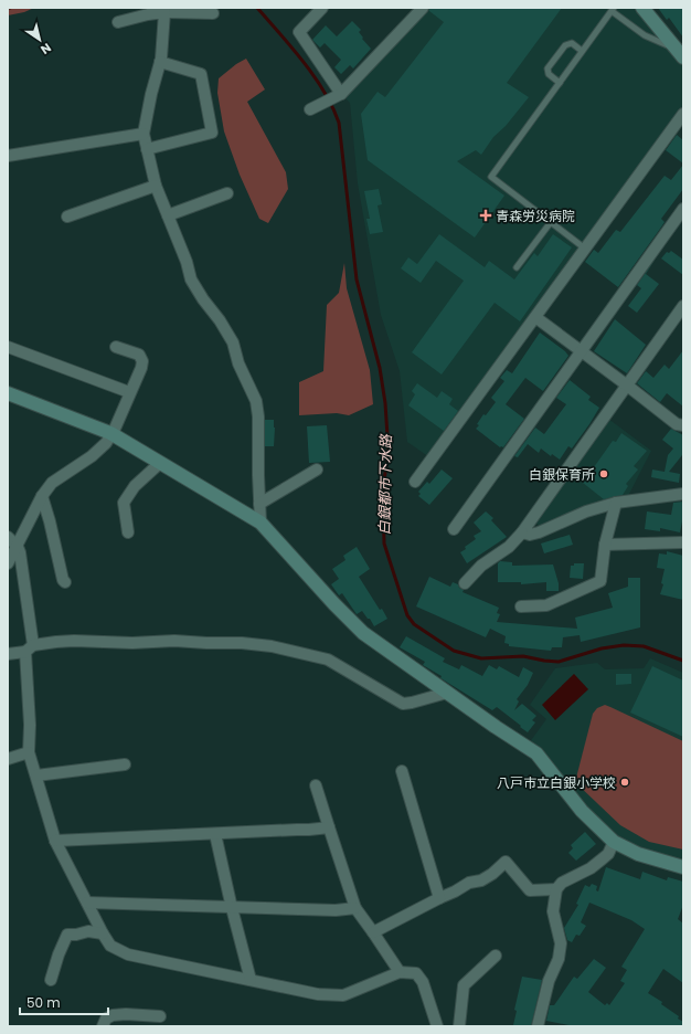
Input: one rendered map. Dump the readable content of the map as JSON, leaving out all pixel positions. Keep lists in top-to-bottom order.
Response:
{
  "water": ["白銀都市下水路"],
  "places": {
    "health": ["青森労災病院"],
    "other": ["白銀保育所", "八戸市立白銀小学校"]
  },
  "scale_bar": "50 m",
  "north": "bottom right"
}
